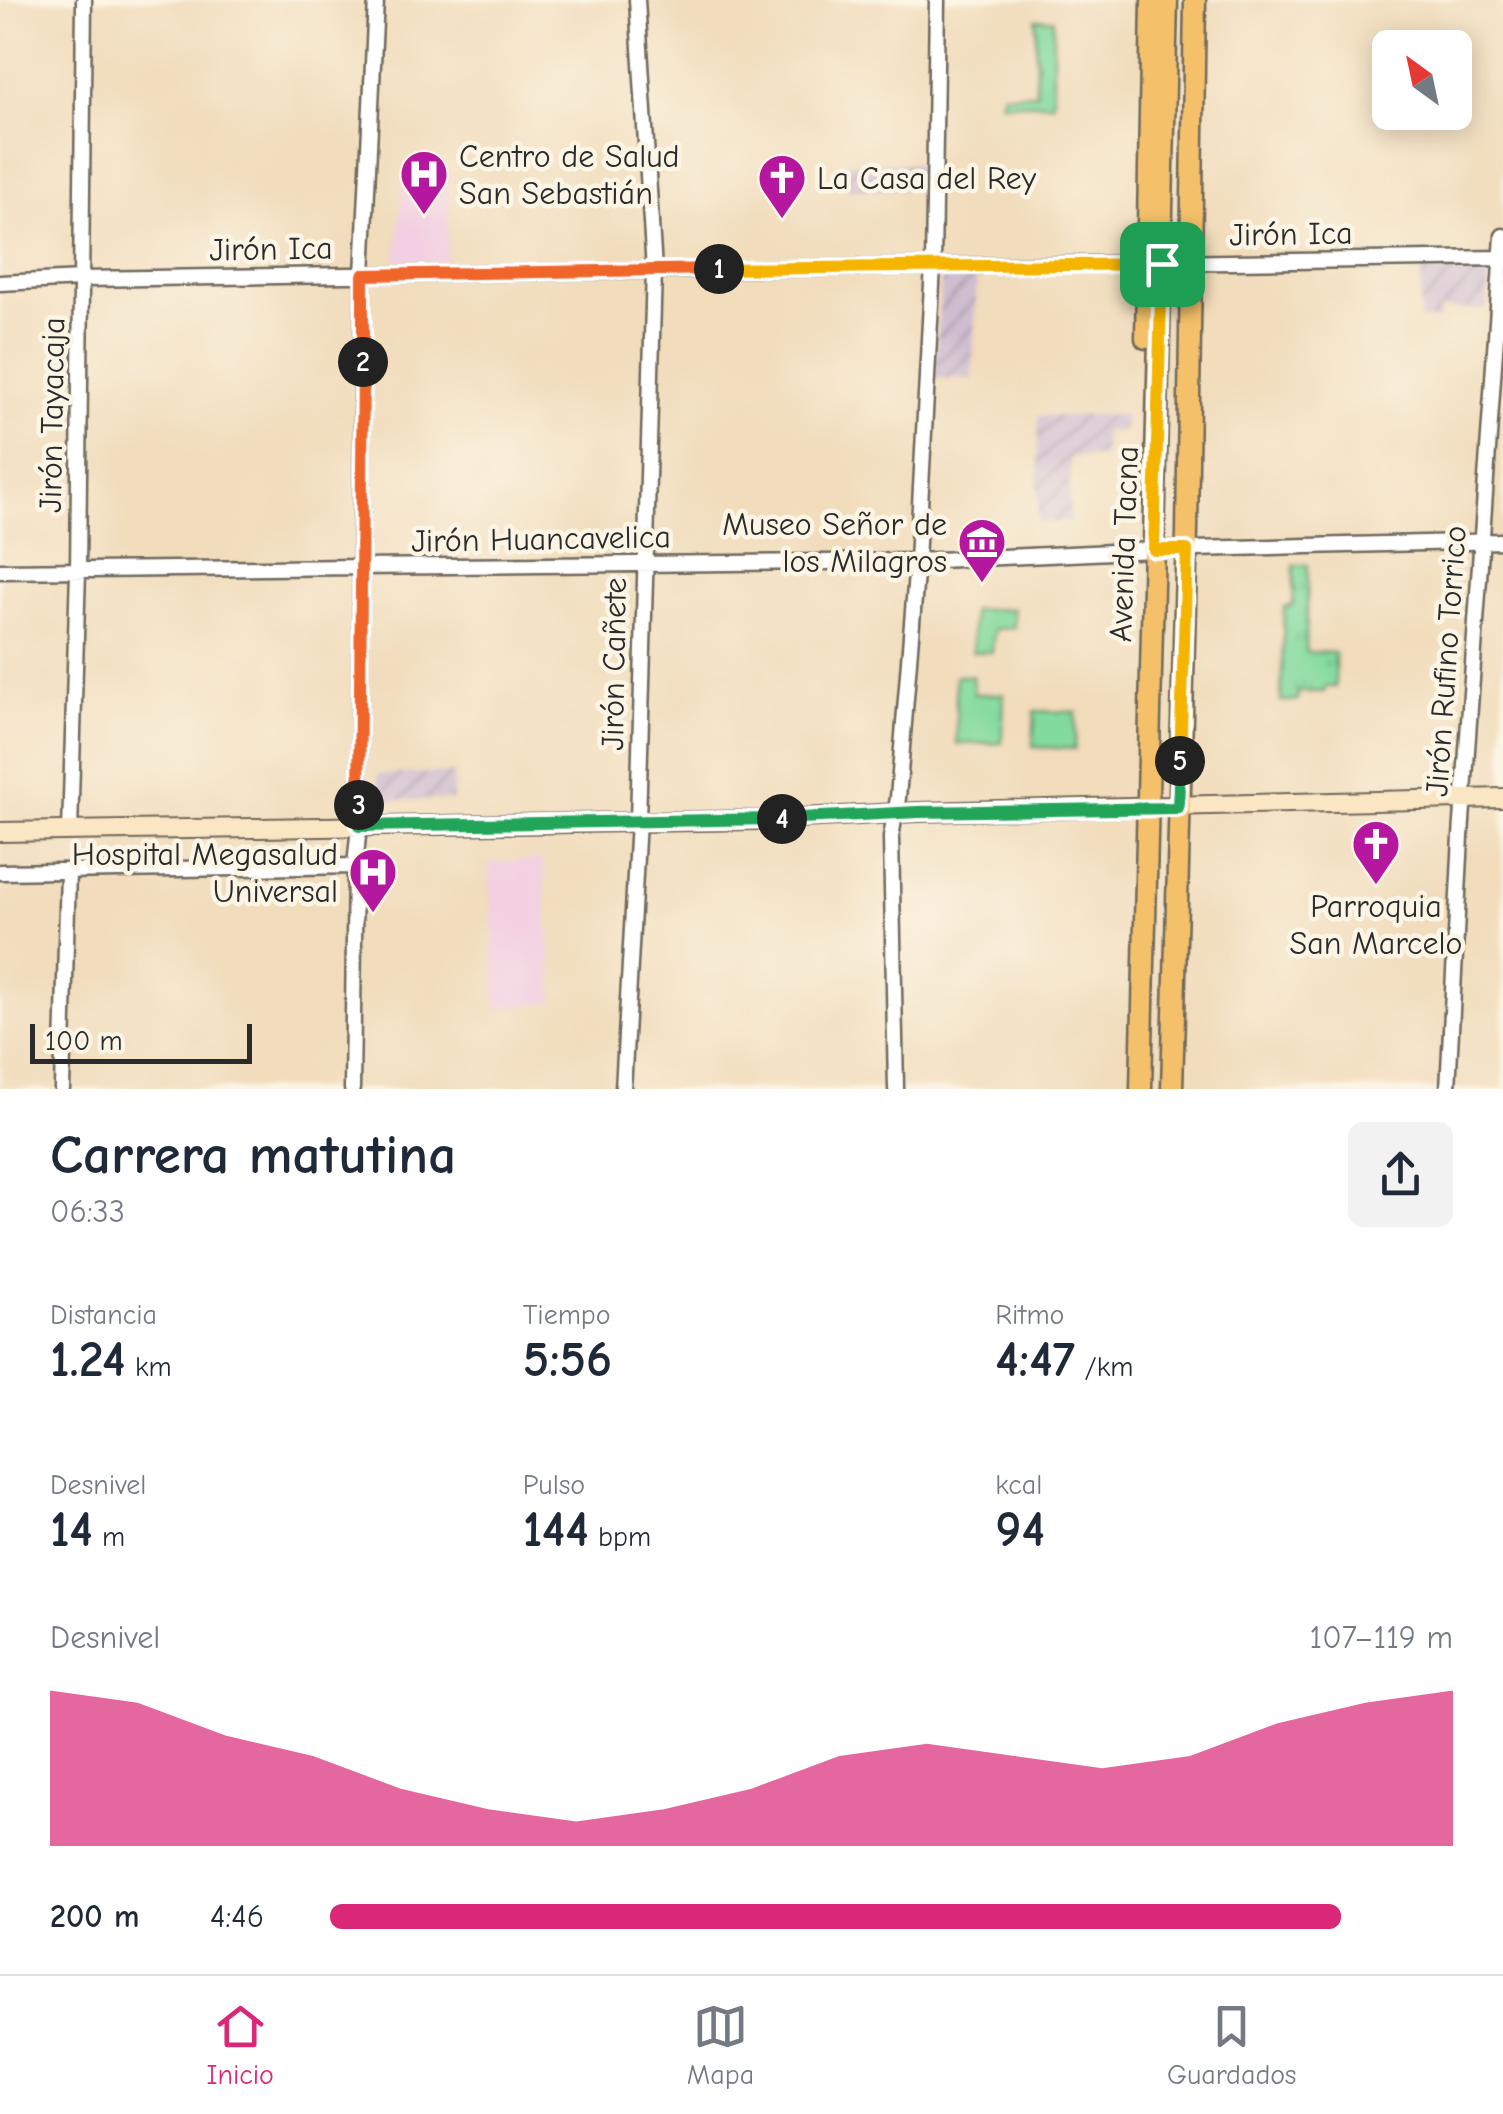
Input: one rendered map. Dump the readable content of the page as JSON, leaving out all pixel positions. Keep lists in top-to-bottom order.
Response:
{
  "streets": {
    "main road": ["Avenida Tacna"],
    "street": [
      "Jirón Ica",
      "Jirón Tayacaja",
      "Jirón Huancavelica",
      "Jirón Rufino Torrico",
      "Jirón Cañete"
    ]
  },
  "crossings": [
    ["Jirón Ica", "Jirón Tayacaja"],
    ["Jirón Ica", "Avenida Tacna"],
    ["Jirón Ica", "Jirón Rufino Torrico"],
    ["Jirón Ica", "Jirón Cañete"],
    ["Jirón Tayacaja", "Jirón Huancavelica"],
    ["Jirón Huancavelica", "Avenida Tacna"],
    ["Jirón Huancavelica", "Jirón Rufino Torrico"],
    ["Jirón Huancavelica", "Jirón Cañete"]
  ],
  "places": {
    "hospital": ["Centro de Salud San Sebastián", "Hospital Megasalud Universal"],
    "church": ["La Casa del Rey", "Parroquia San Marcelo"],
    "museum": ["Museo Señor de los Milagros"]
  },
  "scale_bar": "100 m",
  "north": "top left",
  "page": {
    "pins": [
      "1",
      "2",
      "5",
      "3",
      "4"
    ],
    "scale": "100 m",
    "heading": ["Carrera matutina", "06:33"],
    "stats": [
      ["Distancia", "1.24 km"],
      ["Tiempo", "5:56"],
      ["Ritmo", "4:47 /km"],
      ["Desnivel", "14 m"],
      ["Pulso", "144 bpm"],
      ["kcal", "94"]
    ],
    "chart": ["Desnivel", "107–119 m"],
    "list": [
      {
        "name": "200 m",
        "note": "4:46"
      }
    ],
    "tabs": ["Inicio", "Mapa", "Guardados"]
  }
}
